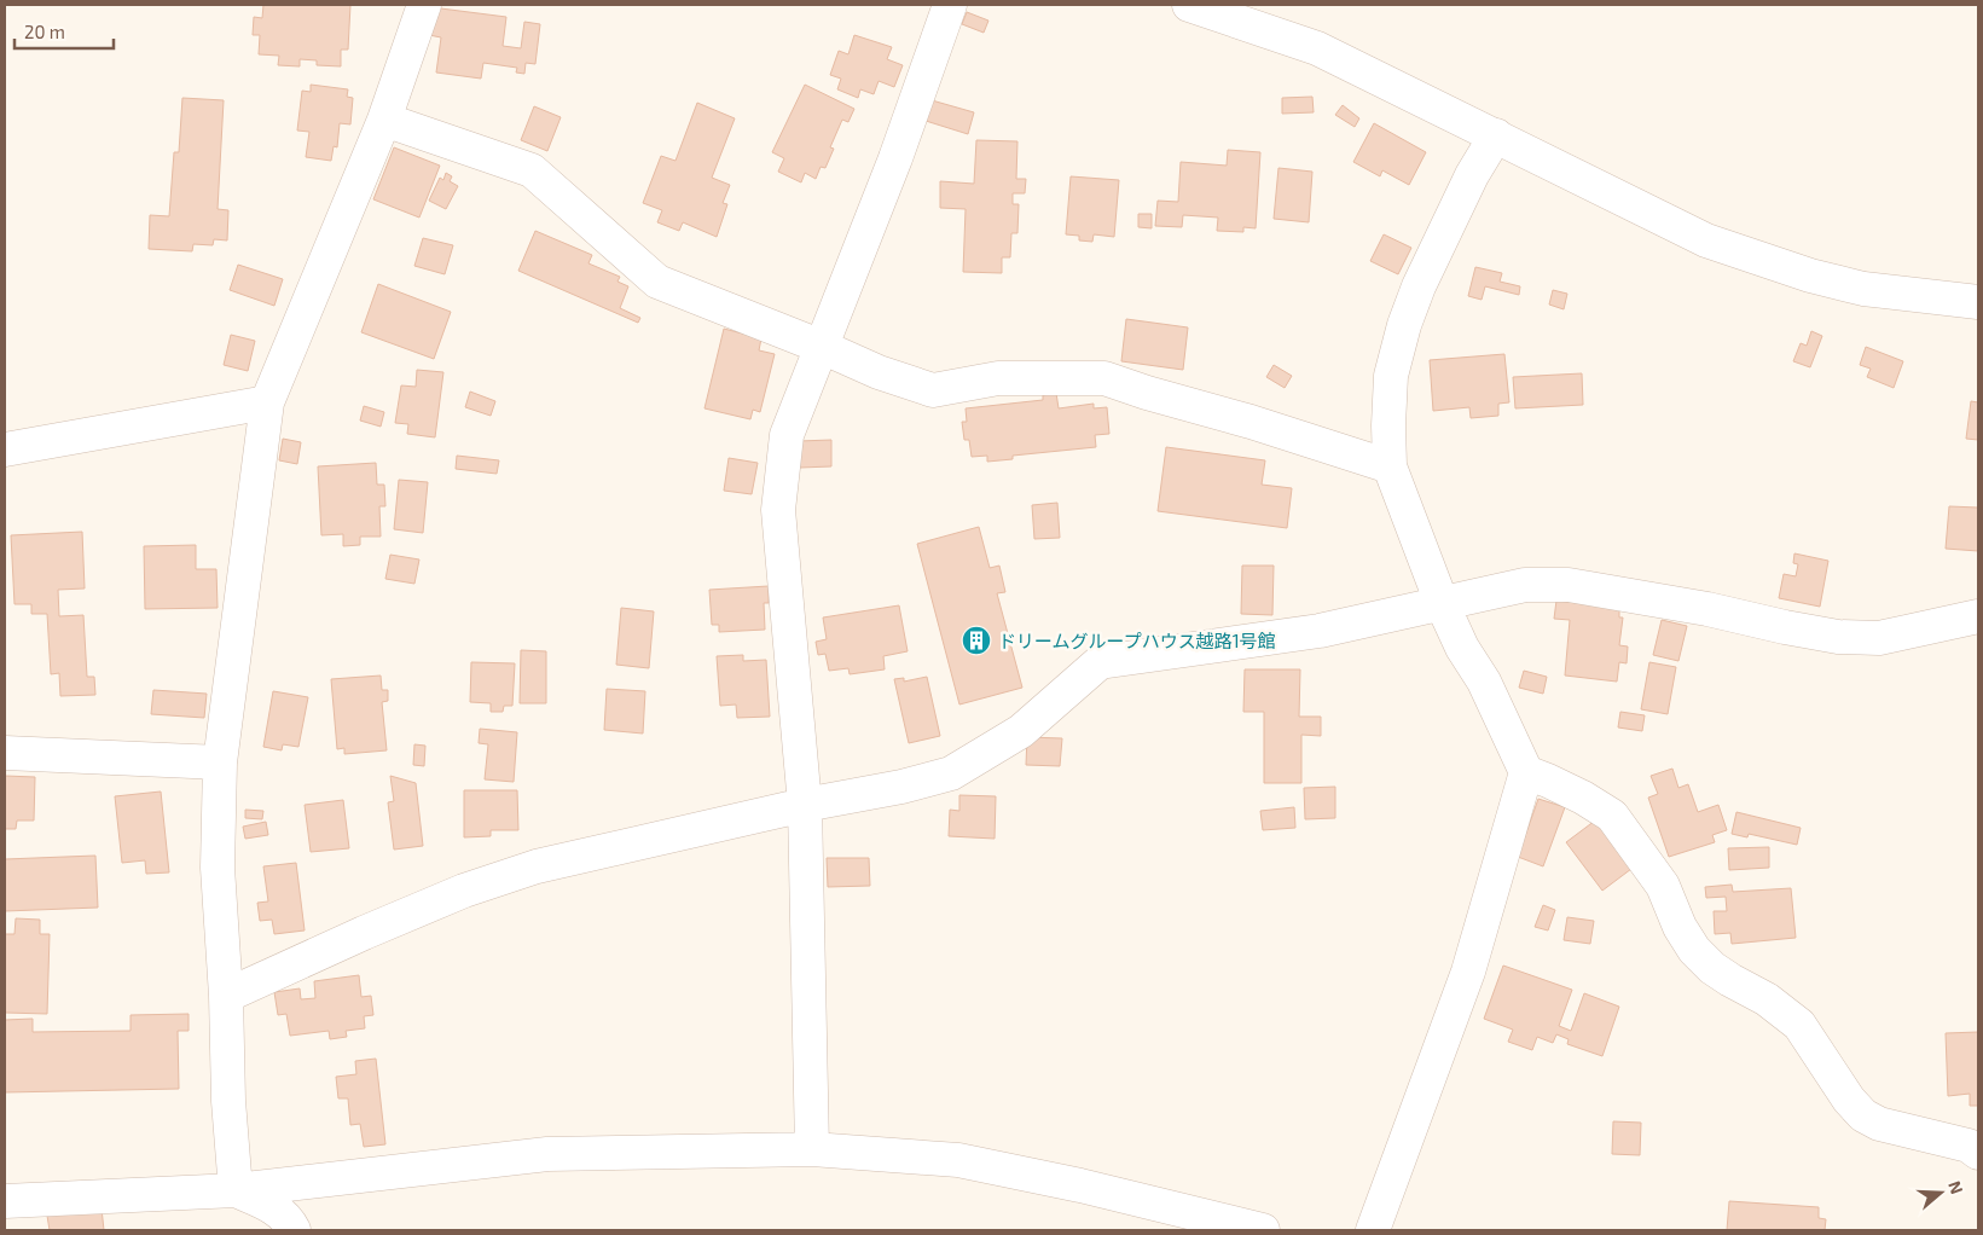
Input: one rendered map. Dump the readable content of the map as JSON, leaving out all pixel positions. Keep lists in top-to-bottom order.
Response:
{
  "places": {
    "building": ["ドリームグループハウス越路1号館"]
  },
  "scale_bar": "20 m",
  "north": "right"
}
